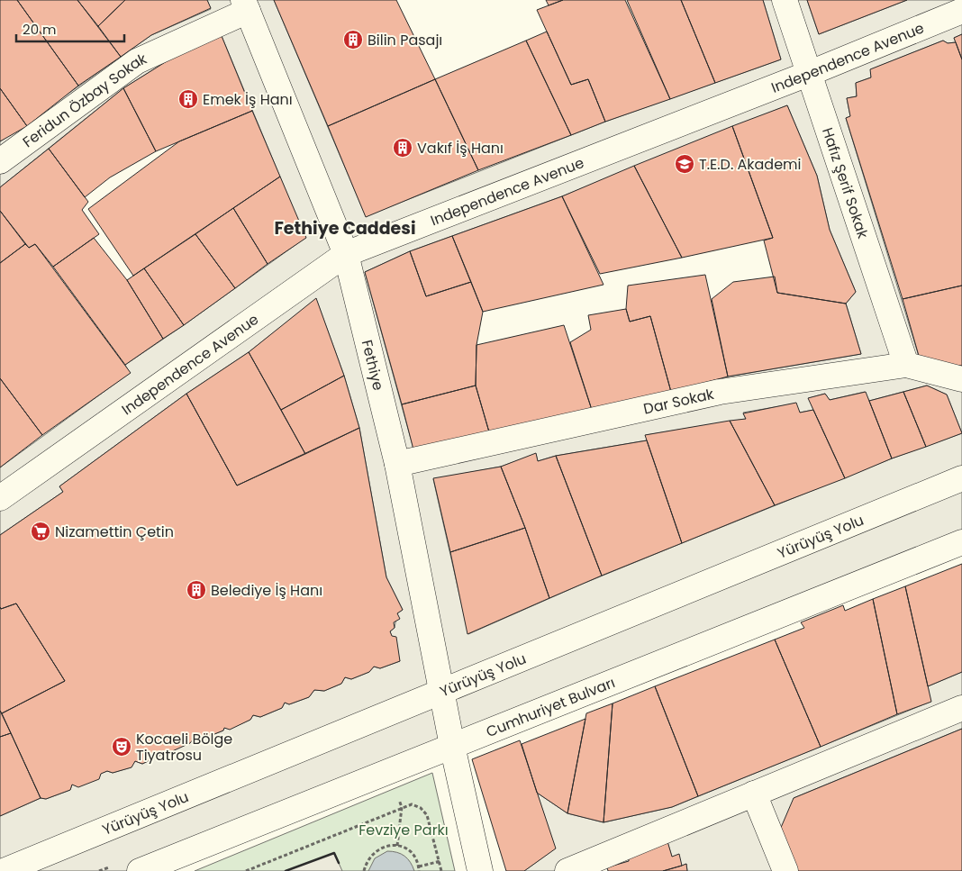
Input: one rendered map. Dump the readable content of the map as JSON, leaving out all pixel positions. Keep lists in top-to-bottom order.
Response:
{
  "streets": {
    "street": [
      "Independence Avenue",
      "Feridun Özbay Sokak",
      "Hafız Şerif Sokak",
      "Fethiye",
      "Dar Sokak",
      "Yürüyüş Yolu",
      "Cumhuriyet Bulvarı"
    ]
  },
  "crossings": [
    ["Independence Avenue", "Hafız Şerif Sokak"],
    ["Independence Avenue", "Fethiye"],
    ["Feridun Özbay Sokak", "Fethiye"],
    ["Hafız Şerif Sokak", "Dar Sokak"],
    ["Fethiye", "Dar Sokak"],
    ["Fethiye", "Yürüyüş Yolu"],
    ["Fethiye", "Cumhuriyet Bulvarı"]
  ],
  "districts": ["Fethiye Caddesi"],
  "parks": ["Fevziye Parkı"],
  "places": {
    "building": [
      "Bilin Pasajı",
      "Emek İş Hanı",
      "Vakıf İş Hanı",
      "Belediye İş Hanı"
    ],
    "school or university": ["T.E.D. Akademi"],
    "supermarket": ["Nizamettin Çetin"],
    "theatre": ["Kocaeli Bölge Tiyatrosu"]
  },
  "scale_bar": "20 m"
}
